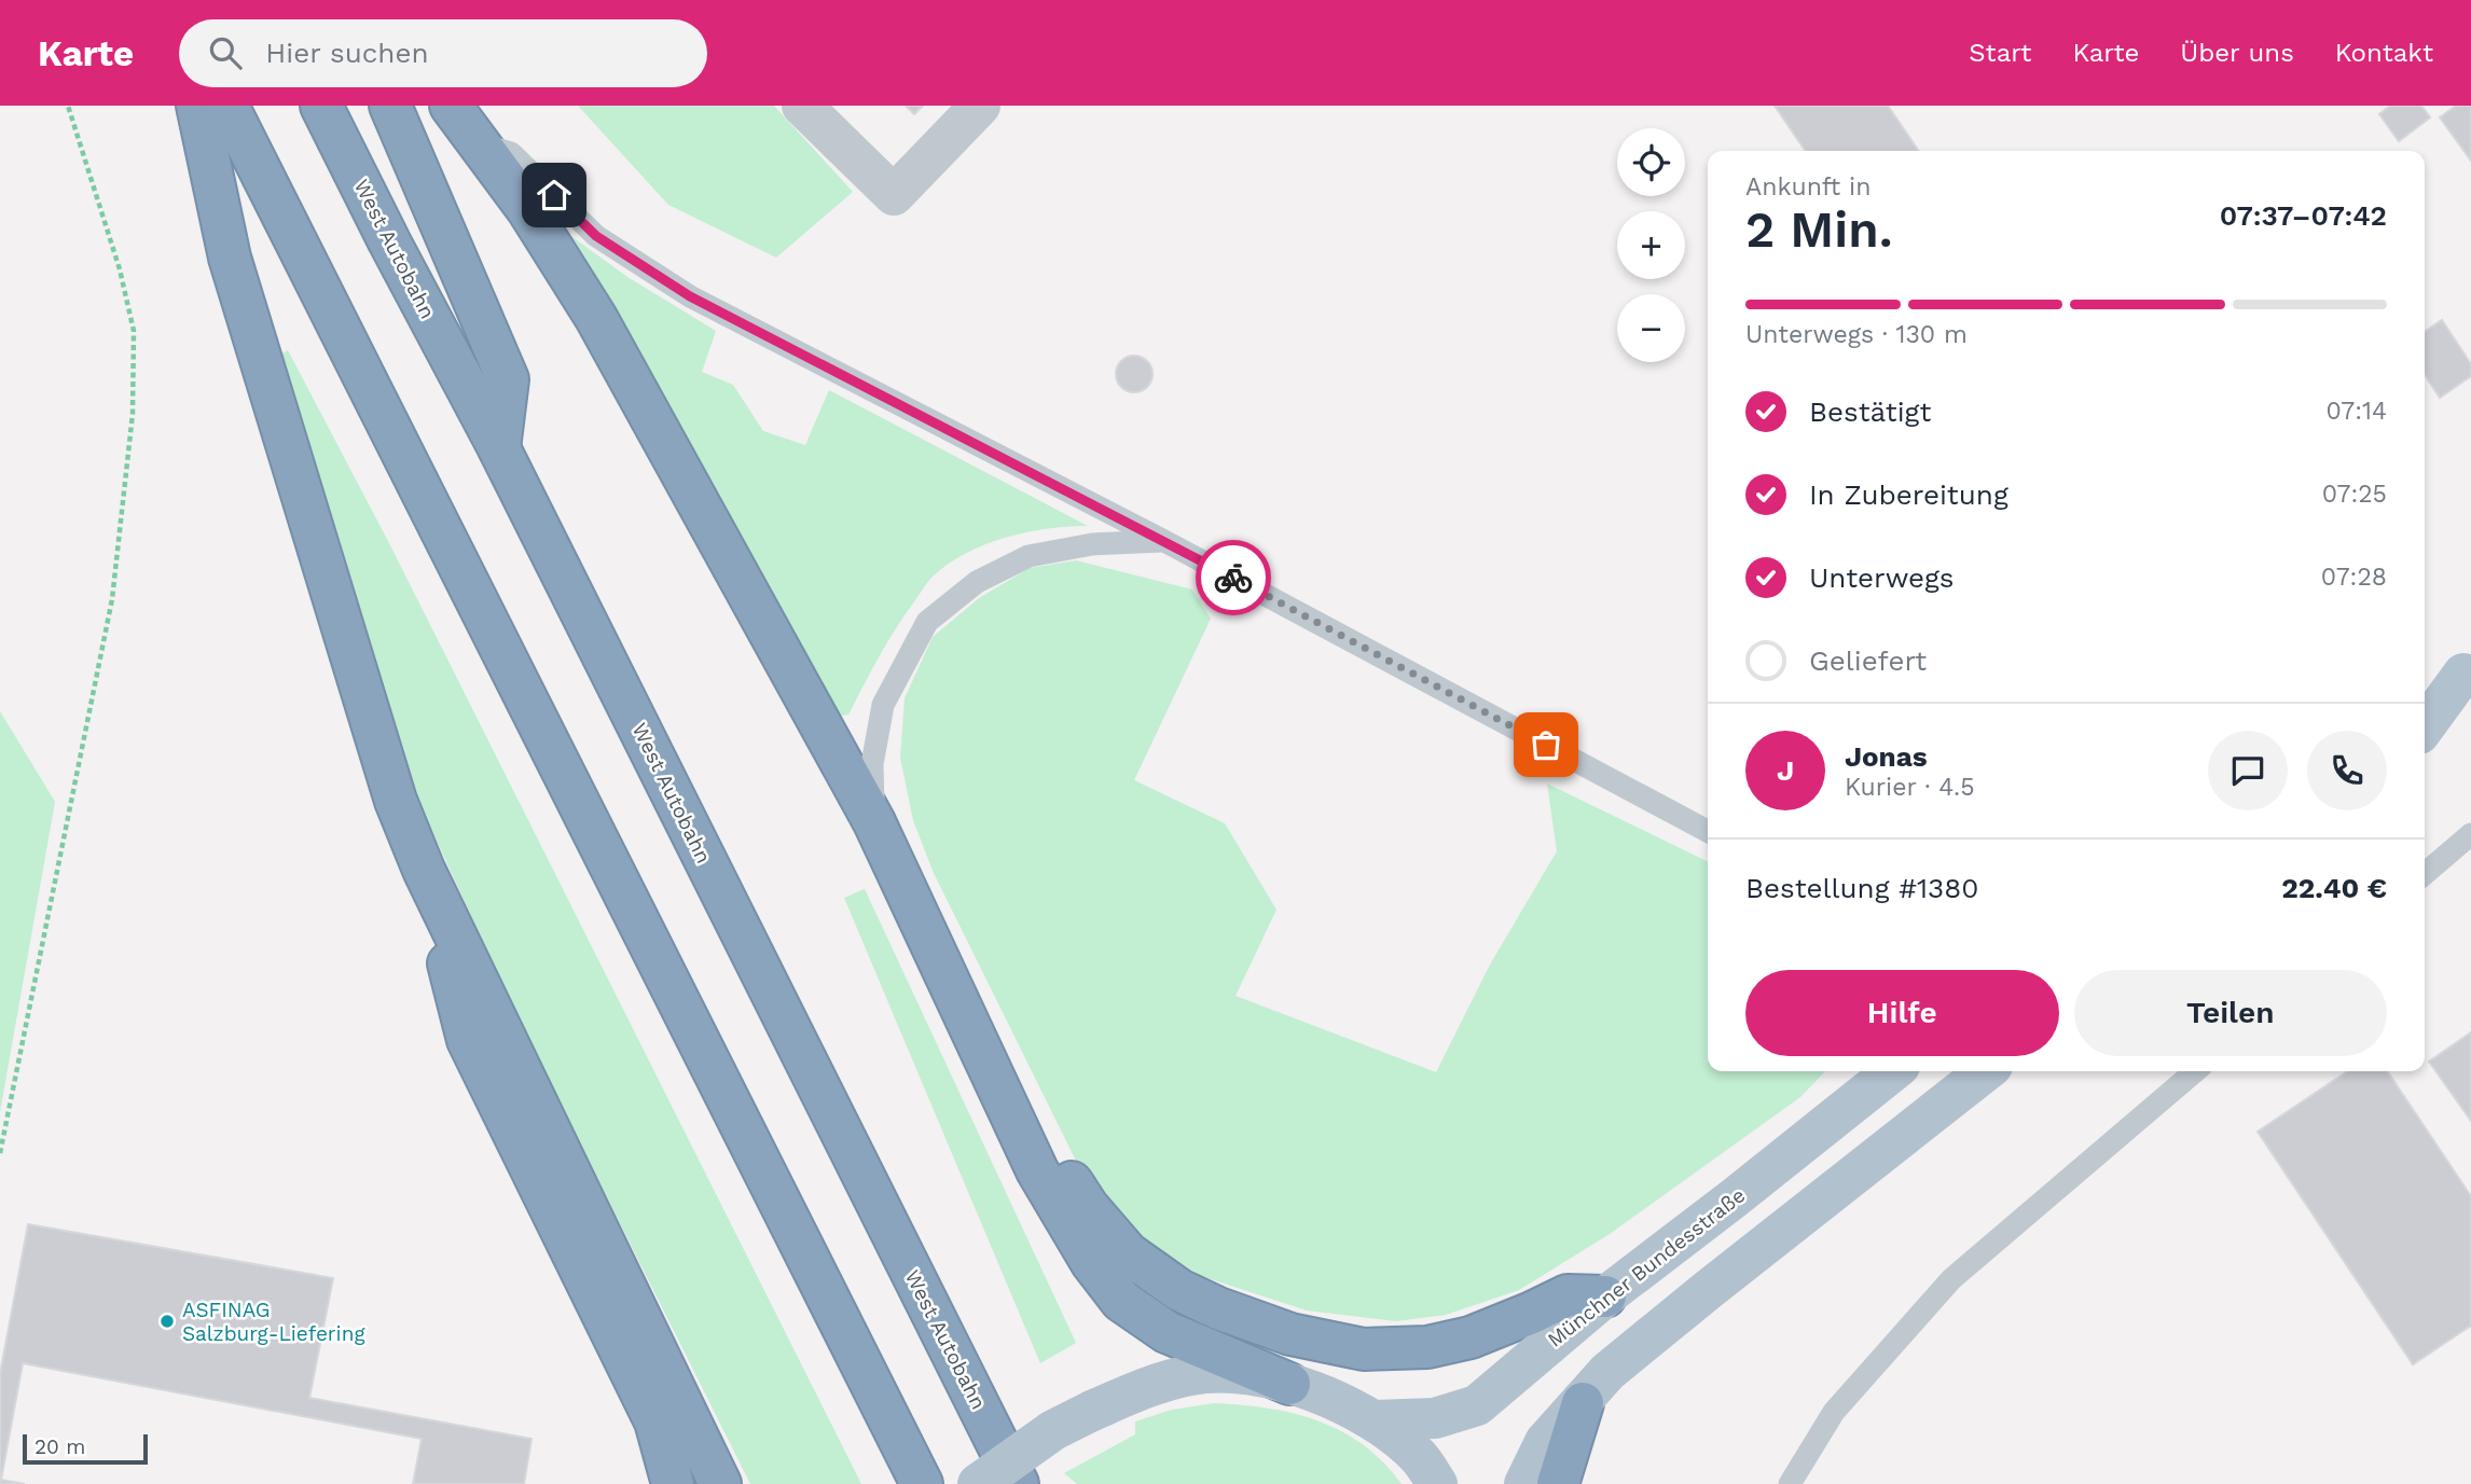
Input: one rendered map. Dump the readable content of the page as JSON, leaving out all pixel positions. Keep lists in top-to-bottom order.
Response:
{
  "streets": {
    "highway": ["West Autobahn"],
    "main road": ["Münchner Bundesstraße"]
  },
  "places": ["ASFINAG Salzburg-Liefering"],
  "scale_bar": "20 m",
  "page": {
    "header": "Karte",
    "search": "Hier suchen",
    "nav": [
      "Start",
      "Karte",
      "Über uns",
      "Kontakt"
    ],
    "map_buttons": ["+", "−"],
    "heading": ["2 Min.", "Ankunft in", "07:37–07:42"],
    "panel": [
      "Jonas",
      "Kurier · 4.5",
      "Bestellung #1380",
      "22.40 €"
    ],
    "bar": "Unterwegs · 130 m",
    "list": [
      ["Bestätigt", "07:14"],
      ["In Zubereitung", "07:25"],
      ["Unterwegs", "07:28"],
      "Geliefert"
    ],
    "round": "J",
    "buttons": ["Hilfe", "Teilen"],
    "scale": "20 m"
  }
}
